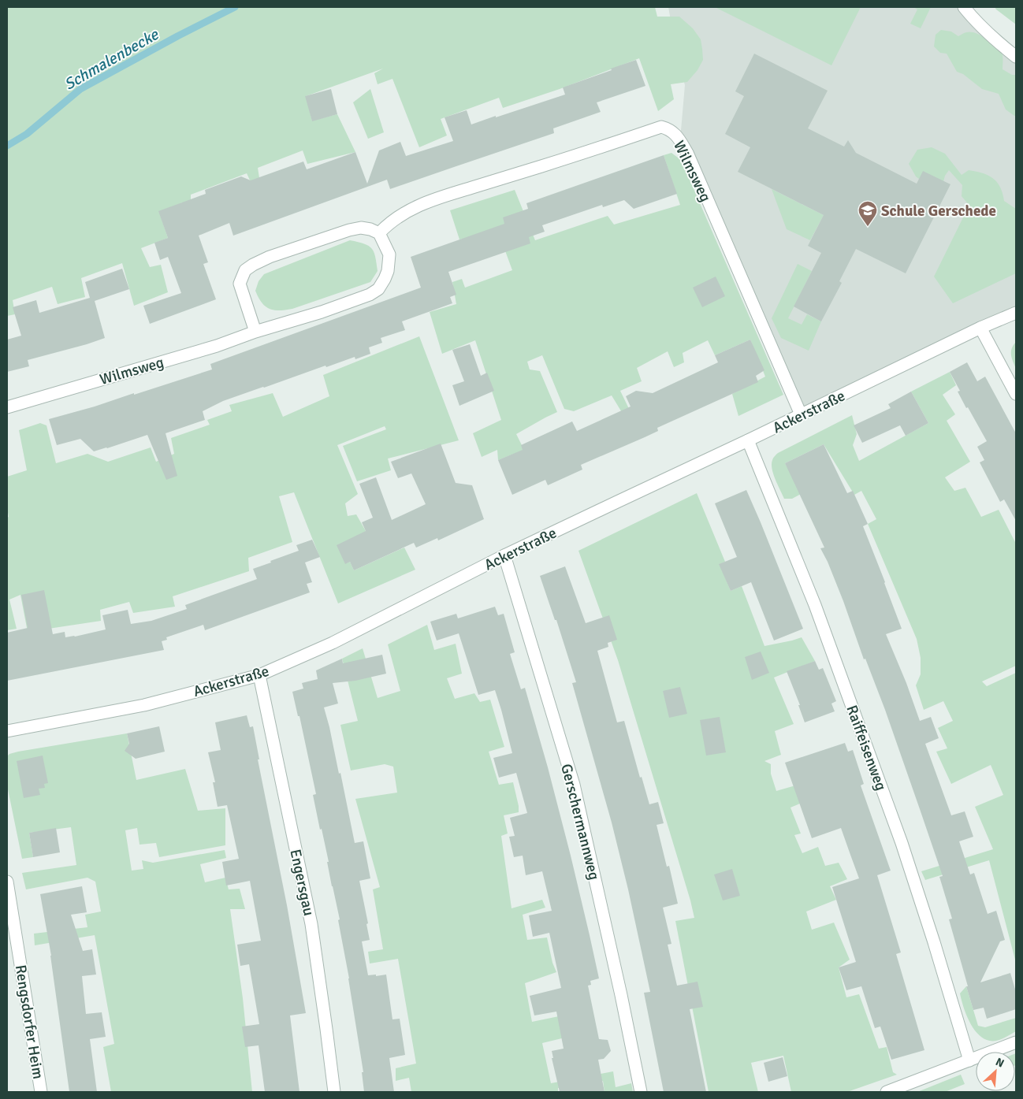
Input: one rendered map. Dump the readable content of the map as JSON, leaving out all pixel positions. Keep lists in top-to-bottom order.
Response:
{
  "streets": {
    "street": [
      "Wilmsweg",
      "Ackerstraße",
      "Raiffeisenweg",
      "Gerschermannweg",
      "Engersgau",
      "Rengsdorfer Heim"
    ]
  },
  "crossings": [
    ["Wilmsweg", "Ackerstraße"],
    ["Ackerstraße", "Raiffeisenweg"],
    ["Ackerstraße", "Gerschermannweg"],
    ["Ackerstraße", "Engersgau"]
  ],
  "water": ["Schmalenbecke"],
  "places": {
    "school or university": ["Schule Gerschede"]
  },
  "north": "top right"
}
